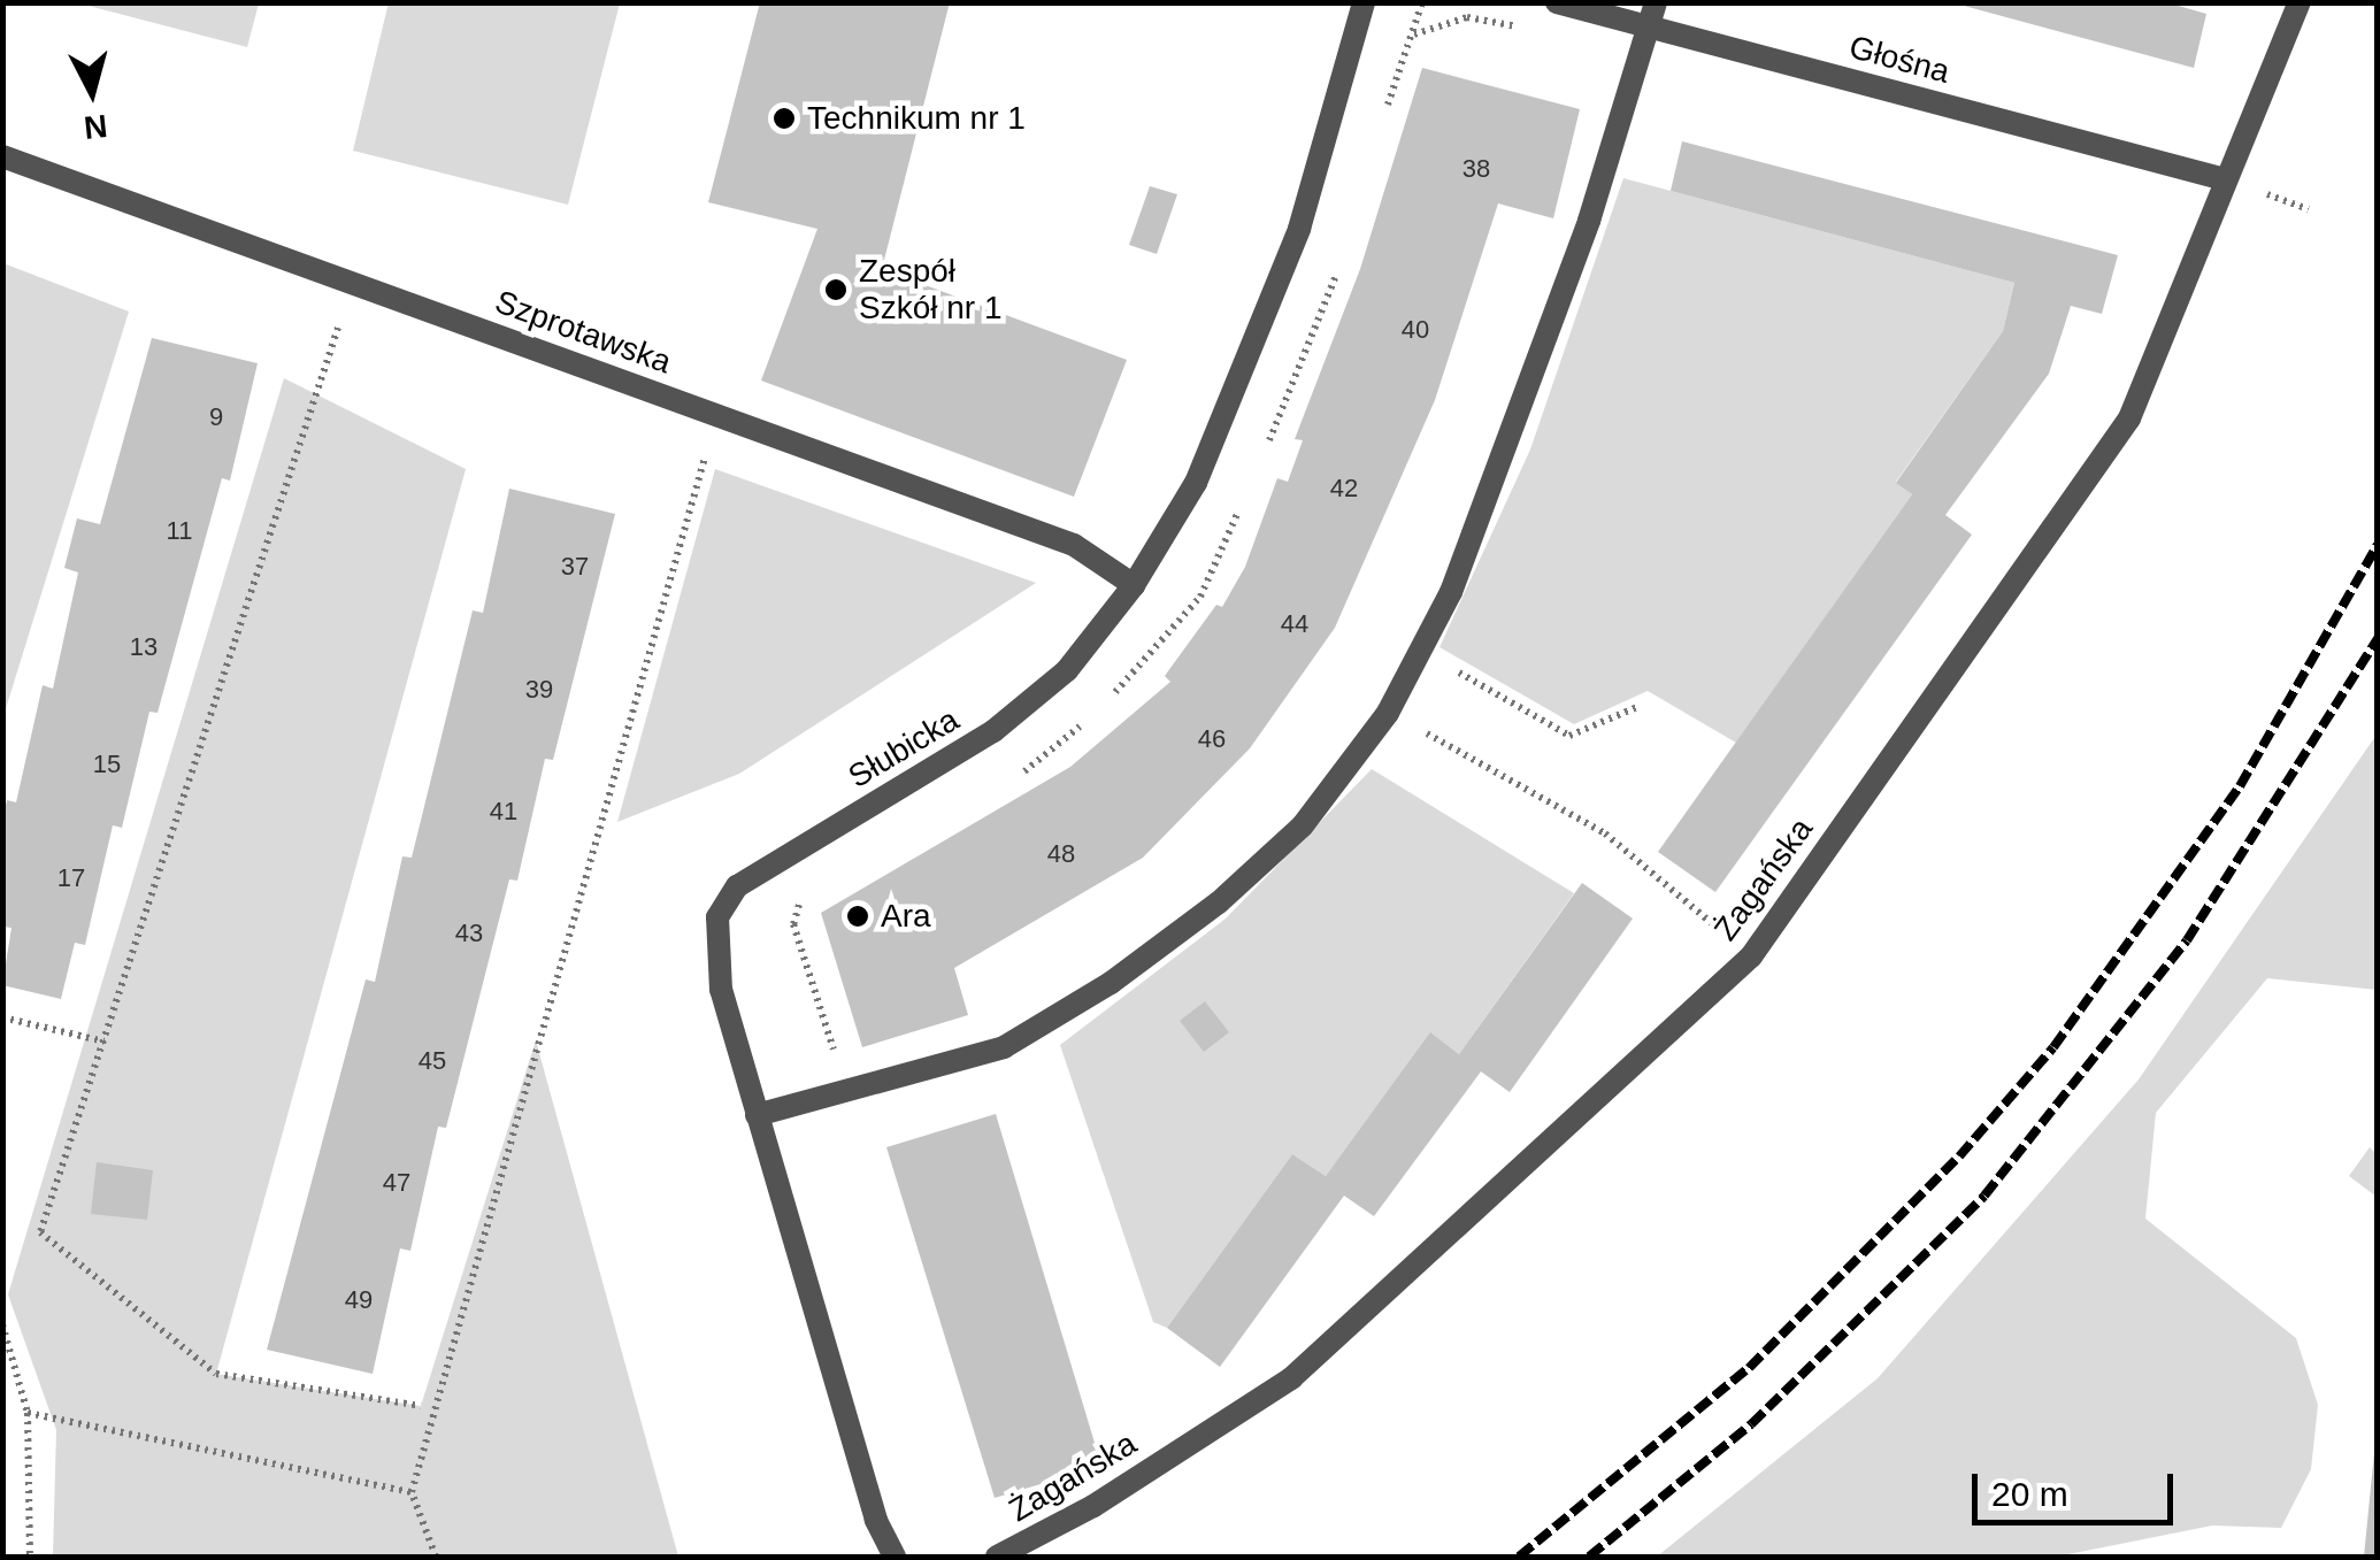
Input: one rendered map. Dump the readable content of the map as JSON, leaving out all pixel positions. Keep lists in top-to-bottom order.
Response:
{
  "streets": {
    "street": [
      "Głośna",
      "Szprotawska",
      "Słubicka",
      "Żagańska"
    ]
  },
  "crossings": [
    ["Głośna", "Żagańska"],
    ["Szprotawska", "Słubicka"]
  ],
  "places": ["Technikum nr 1", "Zespół Szkół nr 1", "Ara"],
  "house_numbers": [
    "38",
    "40",
    "9",
    "42",
    "11",
    "37",
    "44",
    "13",
    "39",
    "46",
    "15",
    "41",
    "48",
    "17",
    "43",
    "45",
    "47",
    "49"
  ],
  "scale_bar": "20 m",
  "north": "bottom"
}
